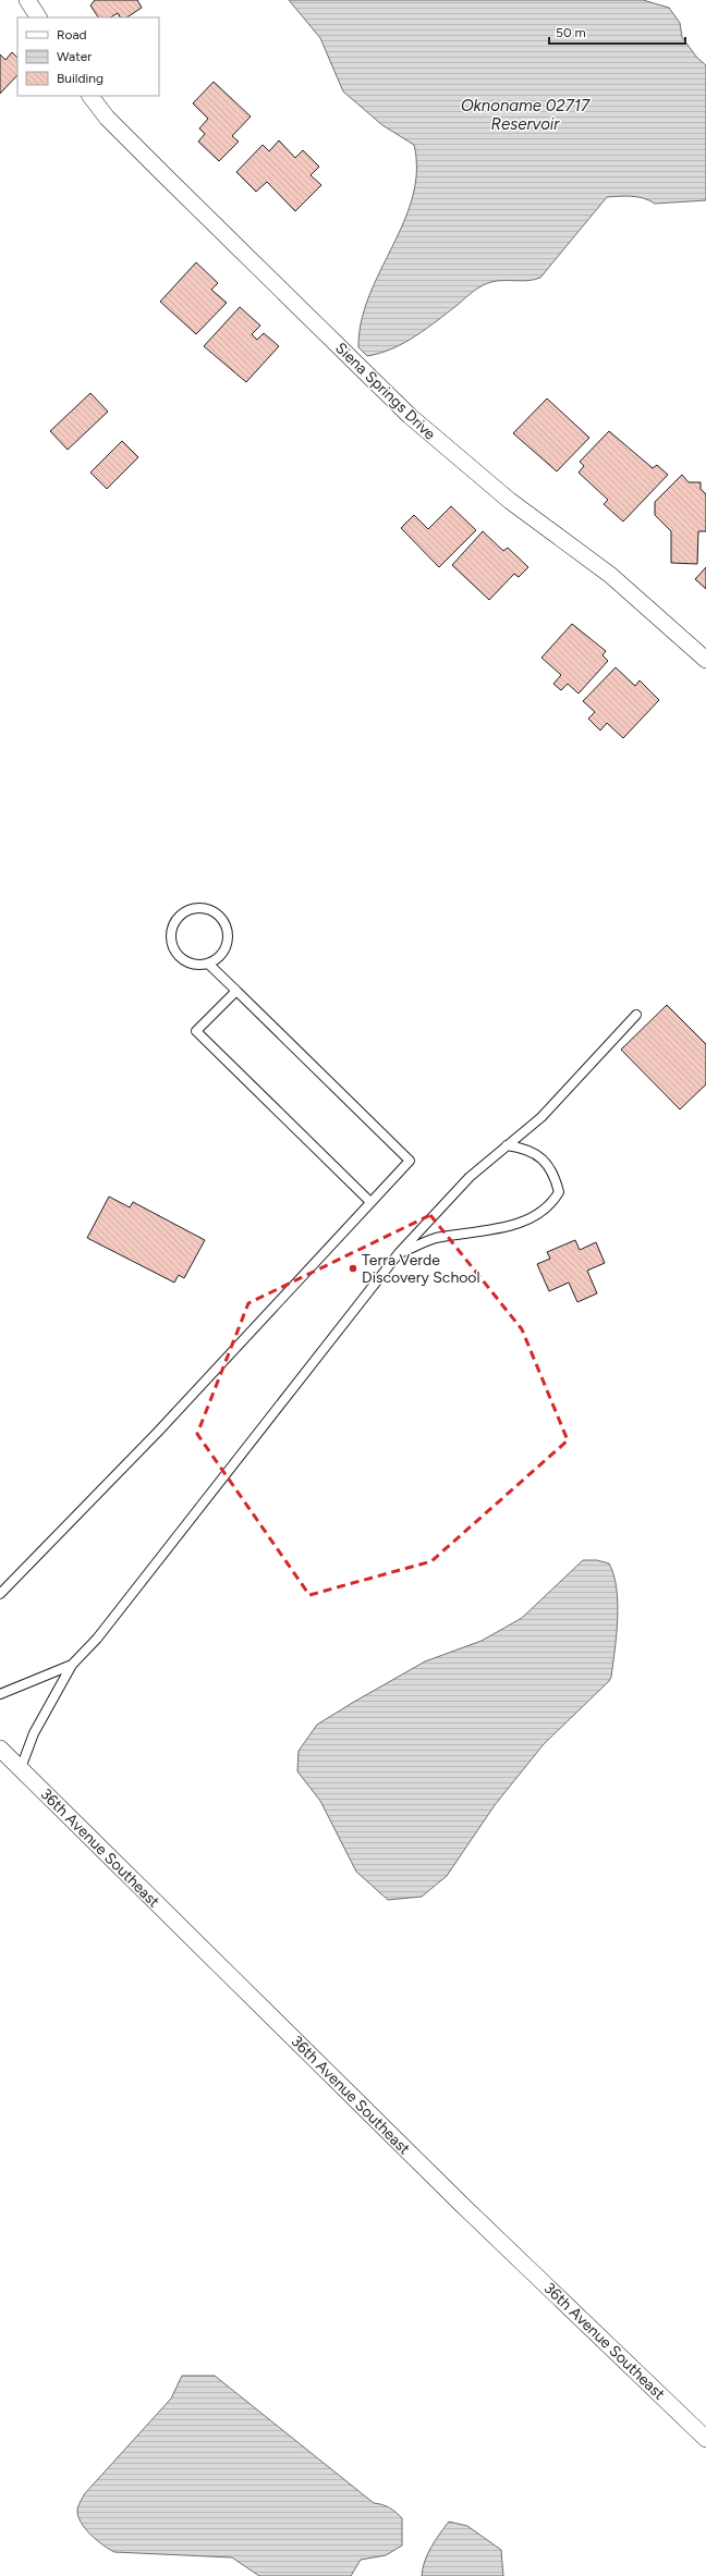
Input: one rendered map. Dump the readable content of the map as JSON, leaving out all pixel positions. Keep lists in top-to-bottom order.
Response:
{
  "streets": {
    "street": ["Siena Springs Drive", "36th Avenue Southeast"]
  },
  "water": ["Oknoname 02717 Reservoir"],
  "places": ["Terra Verde Discovery School"],
  "legend": ["Road", "Water", "Building"],
  "scale_bar": "50 m"
}
